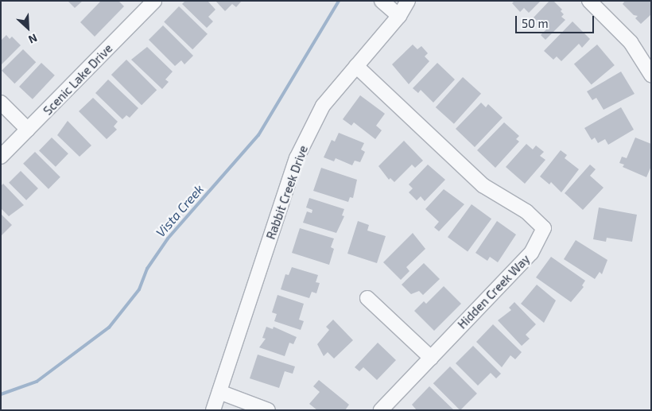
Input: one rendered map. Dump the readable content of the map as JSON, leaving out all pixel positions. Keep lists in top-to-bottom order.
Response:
{
  "streets": {
    "street": ["Scenic Lake Drive", "Rabbit Creek Drive", "Hidden Creek Way"]
  },
  "crossings": [
    ["Rabbit Creek Drive", "Hidden Creek Way"]
  ],
  "water": ["Vista Creek"],
  "scale_bar": "50 m",
  "north": "bottom right"
}
